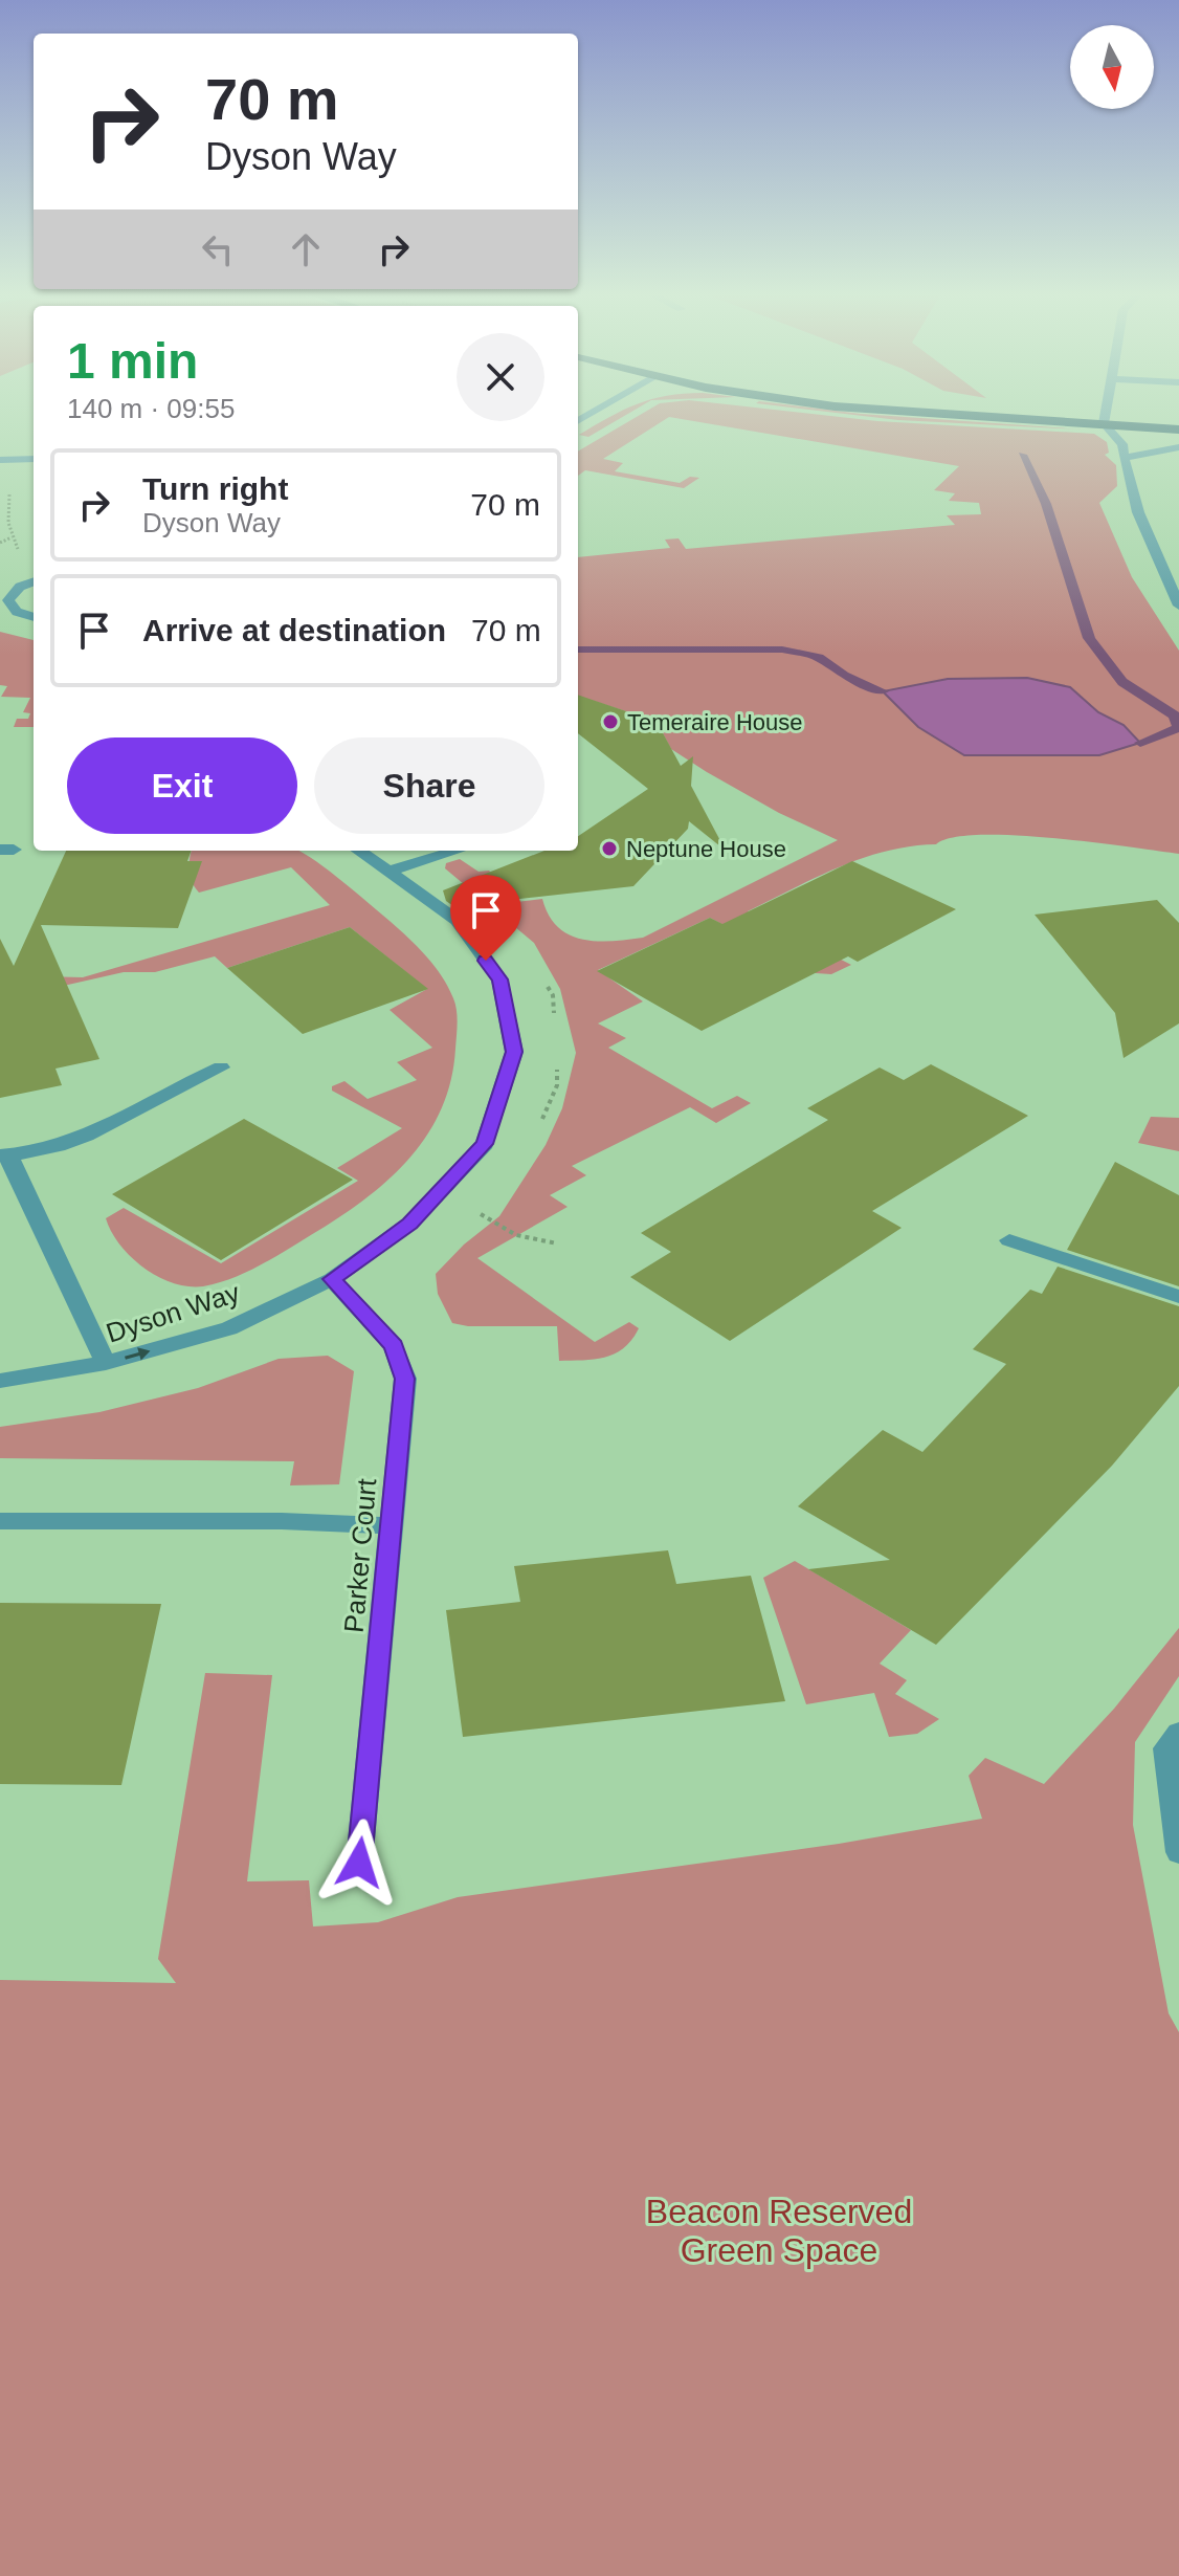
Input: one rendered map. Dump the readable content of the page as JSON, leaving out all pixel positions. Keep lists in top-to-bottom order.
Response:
{
  "streets": {
    "street": ["Dyson Way", "Parker Court"]
  },
  "crossings": [
    ["Dyson Way", "Parker Court"]
  ],
  "parks": ["Beacon Reserved Green Space"],
  "places": ["Temeraire House", "Neptune House"],
  "north": "bottom",
  "page": {
    "turn": ["70 m", "Dyson Way"],
    "heading": ["1 min", "140 m · 09:55"],
    "list": [
      {
        "name": "Turn right",
        "note": "Dyson Way",
        "value": "70 m"
      },
      {
        "name": "Arrive at destination",
        "value": "70 m"
      }
    ],
    "buttons": ["Exit", "Share"]
  }
}
